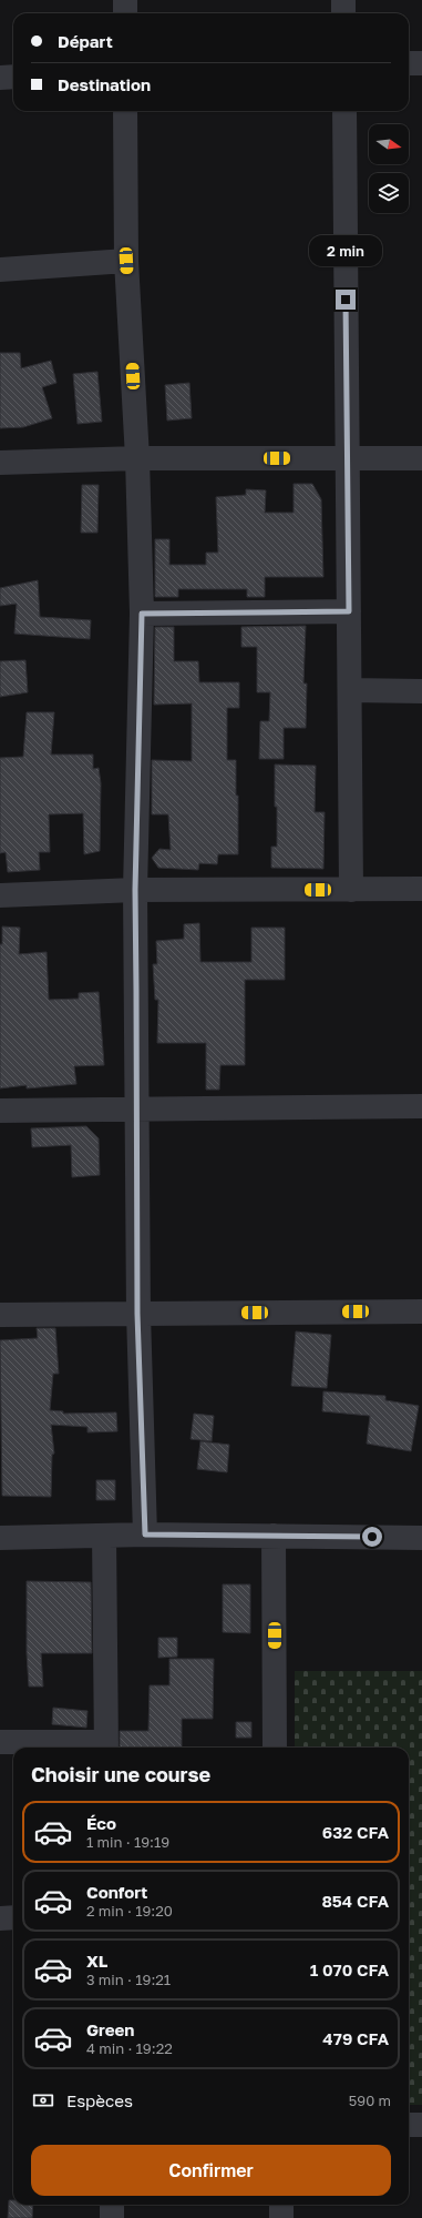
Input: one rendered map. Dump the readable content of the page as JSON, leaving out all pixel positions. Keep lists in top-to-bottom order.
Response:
{
  "north": "right",
  "page": {
    "banner": ["Départ", "Destination"],
    "bubble": "2 min",
    "heading": "Choisir une course",
    "list": [
      {
        "name": "Éco",
        "note": "1 min · 19:19",
        "value": "632 CFA"
      },
      {
        "name": "Confort",
        "note": "2 min · 19:20",
        "value": "854 CFA"
      },
      {
        "name": "XL",
        "note": "3 min · 19:21",
        "value": "1 070 CFA"
      },
      {
        "name": "Green",
        "note": "4 min · 19:22",
        "value": "479 CFA"
      }
    ],
    "pay": ["Espèces", "590 m"],
    "buttons": "Confirmer"
  }
}
